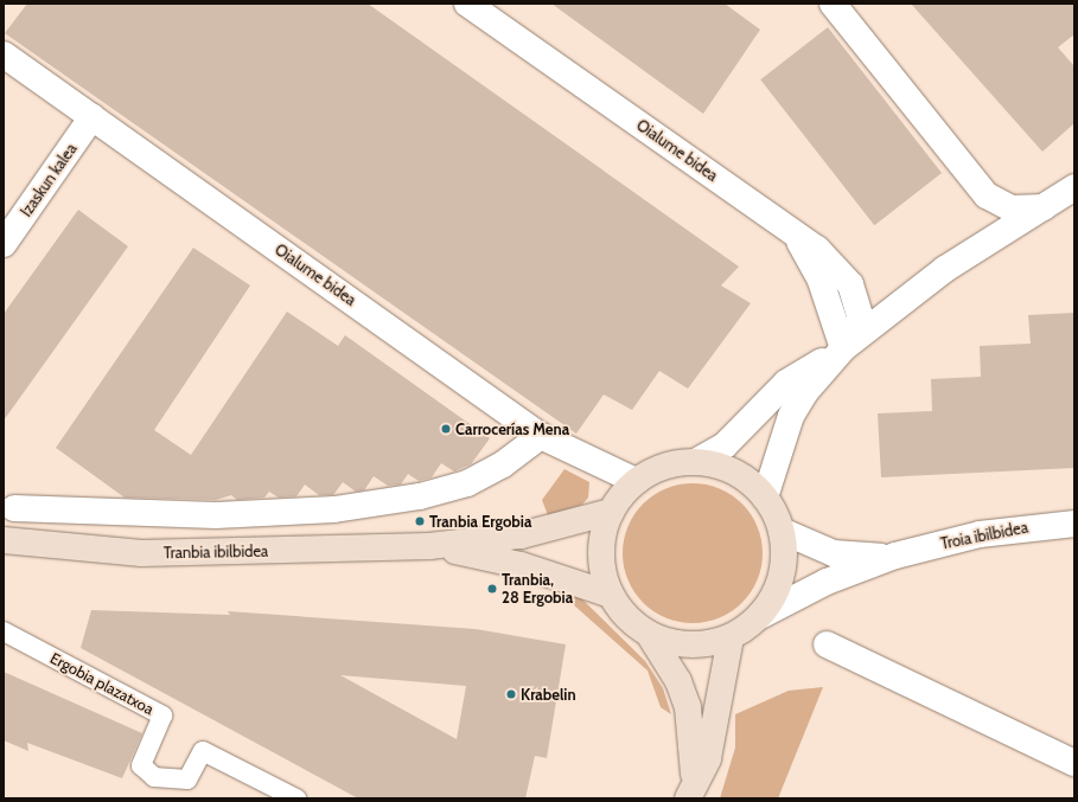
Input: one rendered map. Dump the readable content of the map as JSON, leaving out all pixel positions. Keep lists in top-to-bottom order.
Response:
{
  "streets": {
    "main road": ["Tranbia ibilbidea"],
    "street": [
      "Oialume bidea",
      "Izaskun kalea",
      "Troia ibilbidea",
      "Ergobia plazatxoa"
    ]
  },
  "crossings": [
    ["Oialume bidea", "Izaskun kalea"]
  ],
  "places": [
    "Carrocerías Mena",
    "Tranbia Ergobia",
    "Tranbia, 28 Ergobia",
    "Krabelin"
  ]
}
